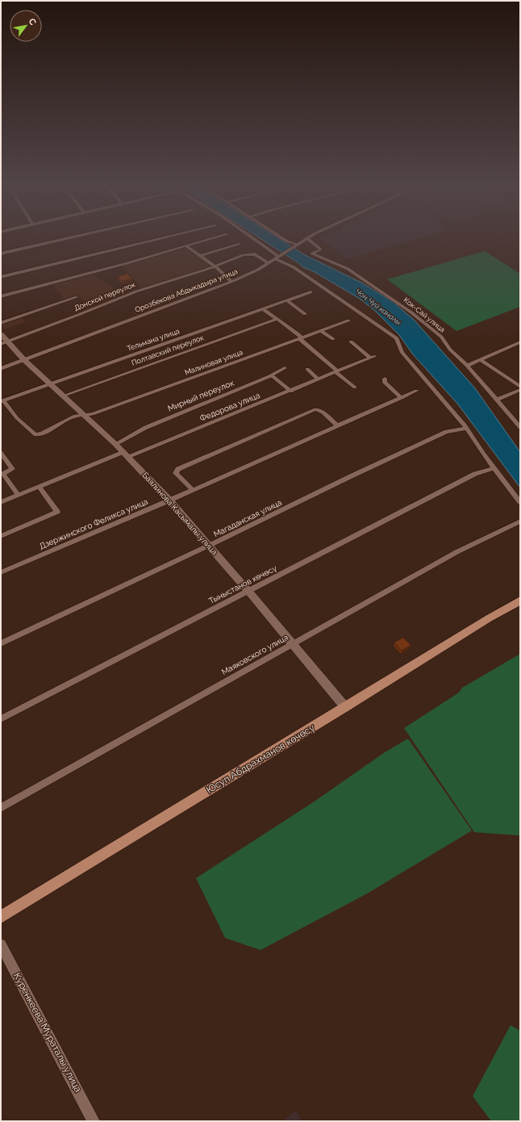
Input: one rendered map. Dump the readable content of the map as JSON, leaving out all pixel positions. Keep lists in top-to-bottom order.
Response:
{
  "streets": {
    "main road": ["Баялинова Касымалы улица", "Юсуп Абдрахманов көчөсү"],
    "street": [
      "Орозбекова Абдыкадыра улица",
      "Донской переулок",
      "Кок-Сай улица",
      "Тельмана улица",
      "Полтавский переулок",
      "Малиновая улица",
      "Мирный переулок",
      "Федорова улица",
      "Магаданская улица",
      "Дзержинского Феликса улица",
      "Тыныстанов көчөсү",
      "Маяковского улица",
      "Куренкеева Мураталы улица"
    ]
  },
  "crossings": [
    ["Орозбекова Абдыкадыра улица", "Донской переулок"],
    ["Орозбекова Абдыкадыра улица", "Кок-Сай улица"],
    ["Орозбекова Абдыкадыра улица", "Баялинова Касымалы улица"],
    ["Донской переулок", "Баялинова Касымалы улица"],
    ["Тельмана улица", "Малиновая улица"],
    ["Тельмана улица", "Баялинова Касымалы улица"],
    ["Полтавский переулок", "Баялинова Касымалы улица"],
    ["Малиновая улица", "Баялинова Касымалы улица"],
    ["Мирный переулок", "Баялинова Касымалы улица"],
    ["Федорова улица", "Баялинова Касымалы улица"],
    ["Баялинова Касымалы улица", "Магаданская улица"],
    ["Баялинова Касымалы улица", "Дзержинского Феликса улица"],
    ["Баялинова Касымалы улица", "Тыныстанов көчөсү"],
    ["Баялинова Касымалы улица", "Маяковского улица"],
    ["Баялинова Касымалы улица", "Юсуп Абдрахманов көчөсү"]
  ],
  "water": ["Чоң Чүй каналы"],
  "north": "top right"
}
